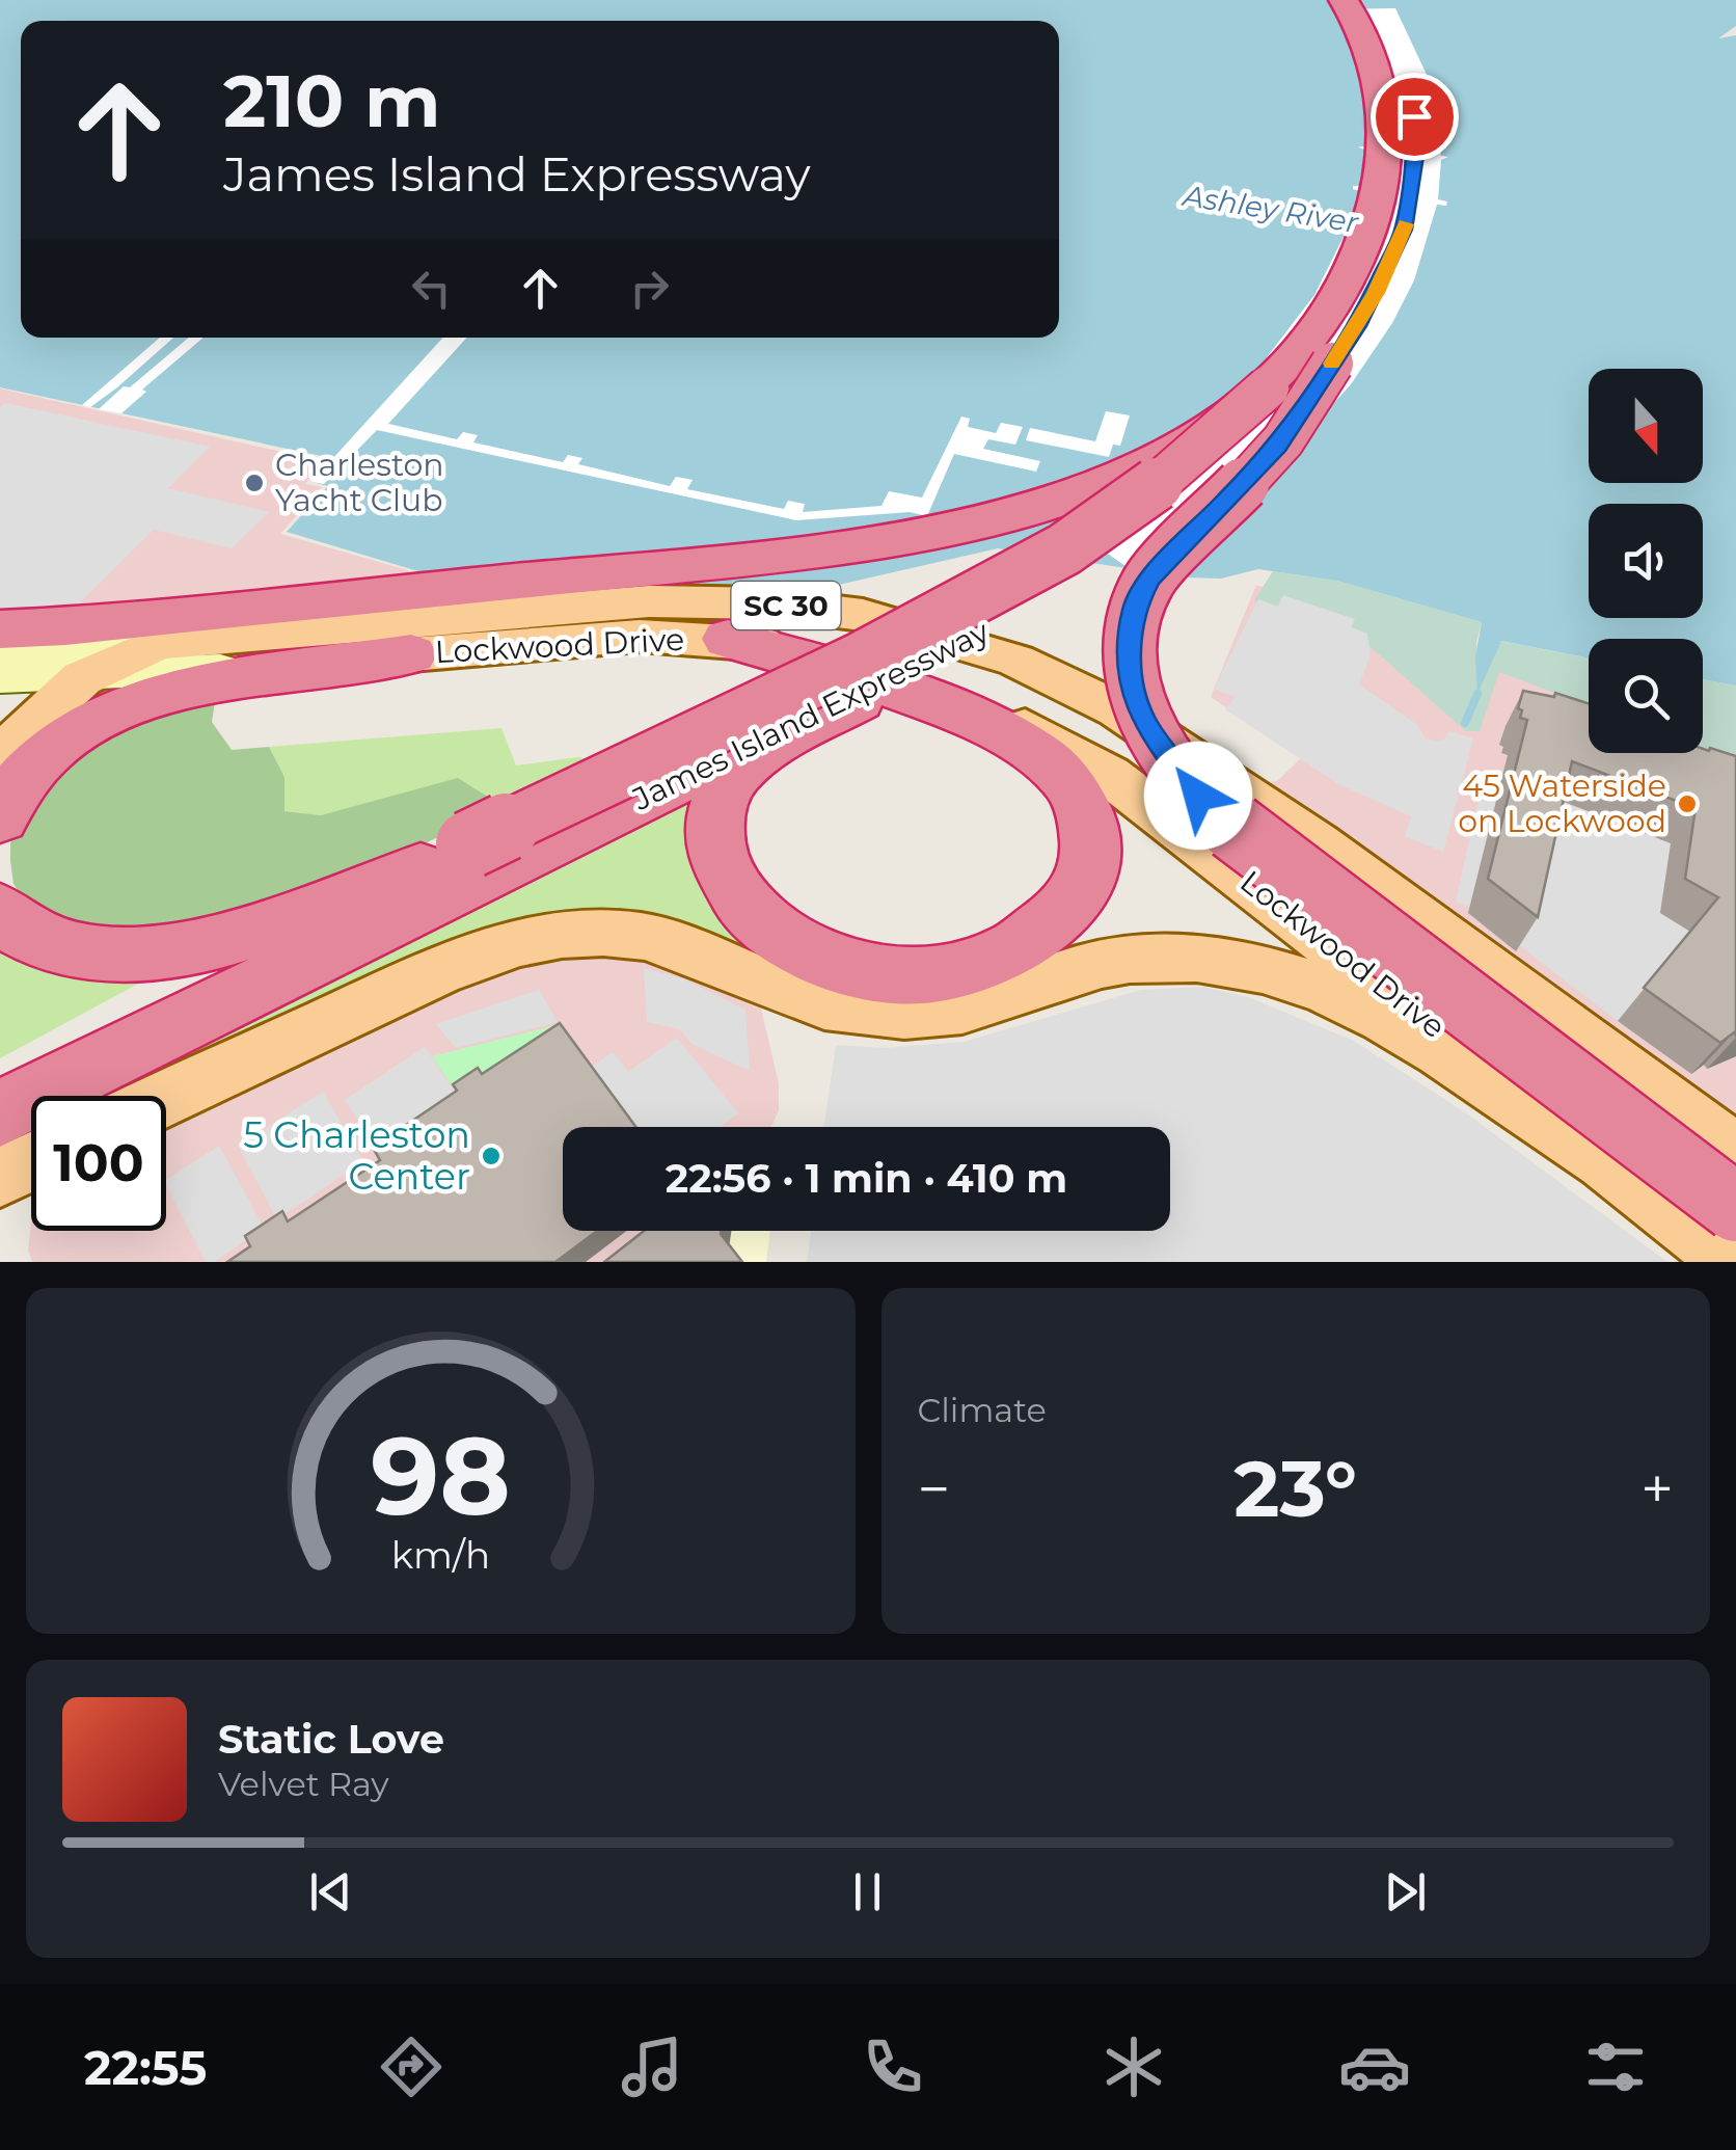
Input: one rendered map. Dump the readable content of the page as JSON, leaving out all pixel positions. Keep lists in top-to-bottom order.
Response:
{
  "streets": {
    "highway": ["SC 30", "James Island Expressway"],
    "main road": ["Lockwood Drive"]
  },
  "crossings": [
    ["SC 30", "Lockwood Drive"],
    ["SC 30", "James Island Expressway"]
  ],
  "water": ["Ashley River"],
  "places": ["Charleston Yacht Club", "45 Waterside on Lockwood", "5 Charleston Center"],
  "north": "bottom",
  "page": {
    "turn": ["210 m", "James Island Expressway"],
    "limit": "100",
    "trip": "22:56 · 1 min · 410 m",
    "tile": "Climate",
    "heat": ["−", "23°", "+"],
    "song": ["Static Love", "Velvet Ray"],
    "tabs": "22:55",
    "gauge": ["98", "km/h"]
  }
}
